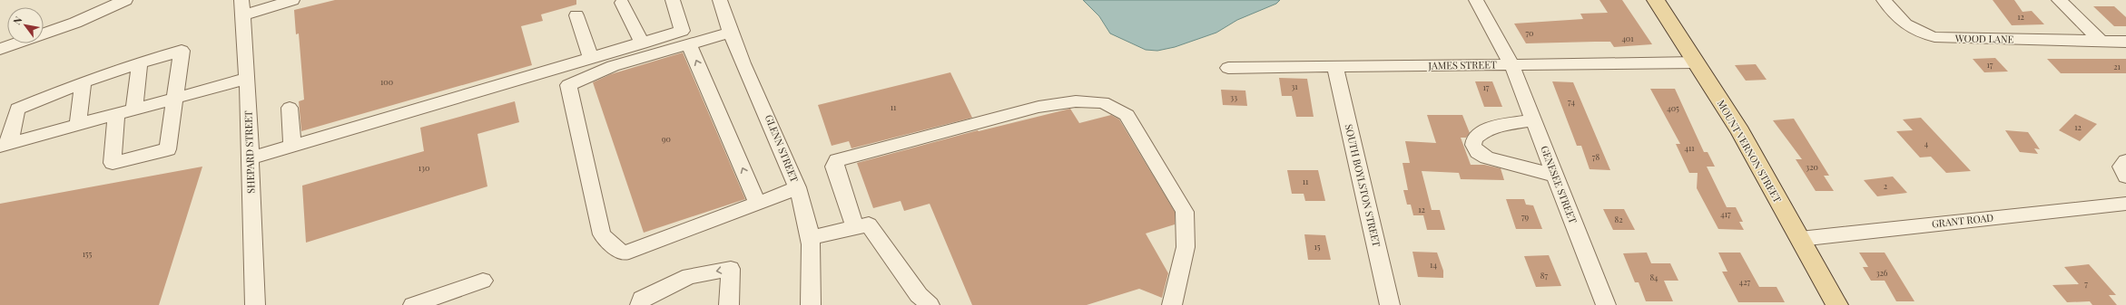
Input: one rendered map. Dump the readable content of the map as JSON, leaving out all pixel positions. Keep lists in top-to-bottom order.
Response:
{
  "streets": {
    "main road": ["MOUNT VERNON STREET"],
    "street": [
      "WOOD LANE",
      "JAMES STREET",
      "GLENN STREET",
      "SHEPARD STREET",
      "GENESEE STREET",
      "SOUTH BOYLSTON STREET",
      "GRANT ROAD"
    ]
  },
  "crossings": [
    ["JAMES STREET", "MOUNT VERNON STREET"],
    ["JAMES STREET", "GENESEE STREET"],
    ["JAMES STREET", "SOUTH BOYLSTON STREET"],
    ["MOUNT VERNON STREET", "GRANT ROAD"]
  ],
  "house_numbers": [
    "12",
    "70",
    "401",
    "17",
    "21",
    "100",
    "31",
    "17",
    "33",
    "74",
    "11",
    "405",
    "12",
    "90",
    "4",
    "411",
    "78",
    "320",
    "130",
    "11",
    "2",
    "12",
    "417",
    "79",
    "82",
    "15",
    "155",
    "14",
    "326",
    "87",
    "84",
    "427",
    "7"
  ],
  "north": "top left"
}
